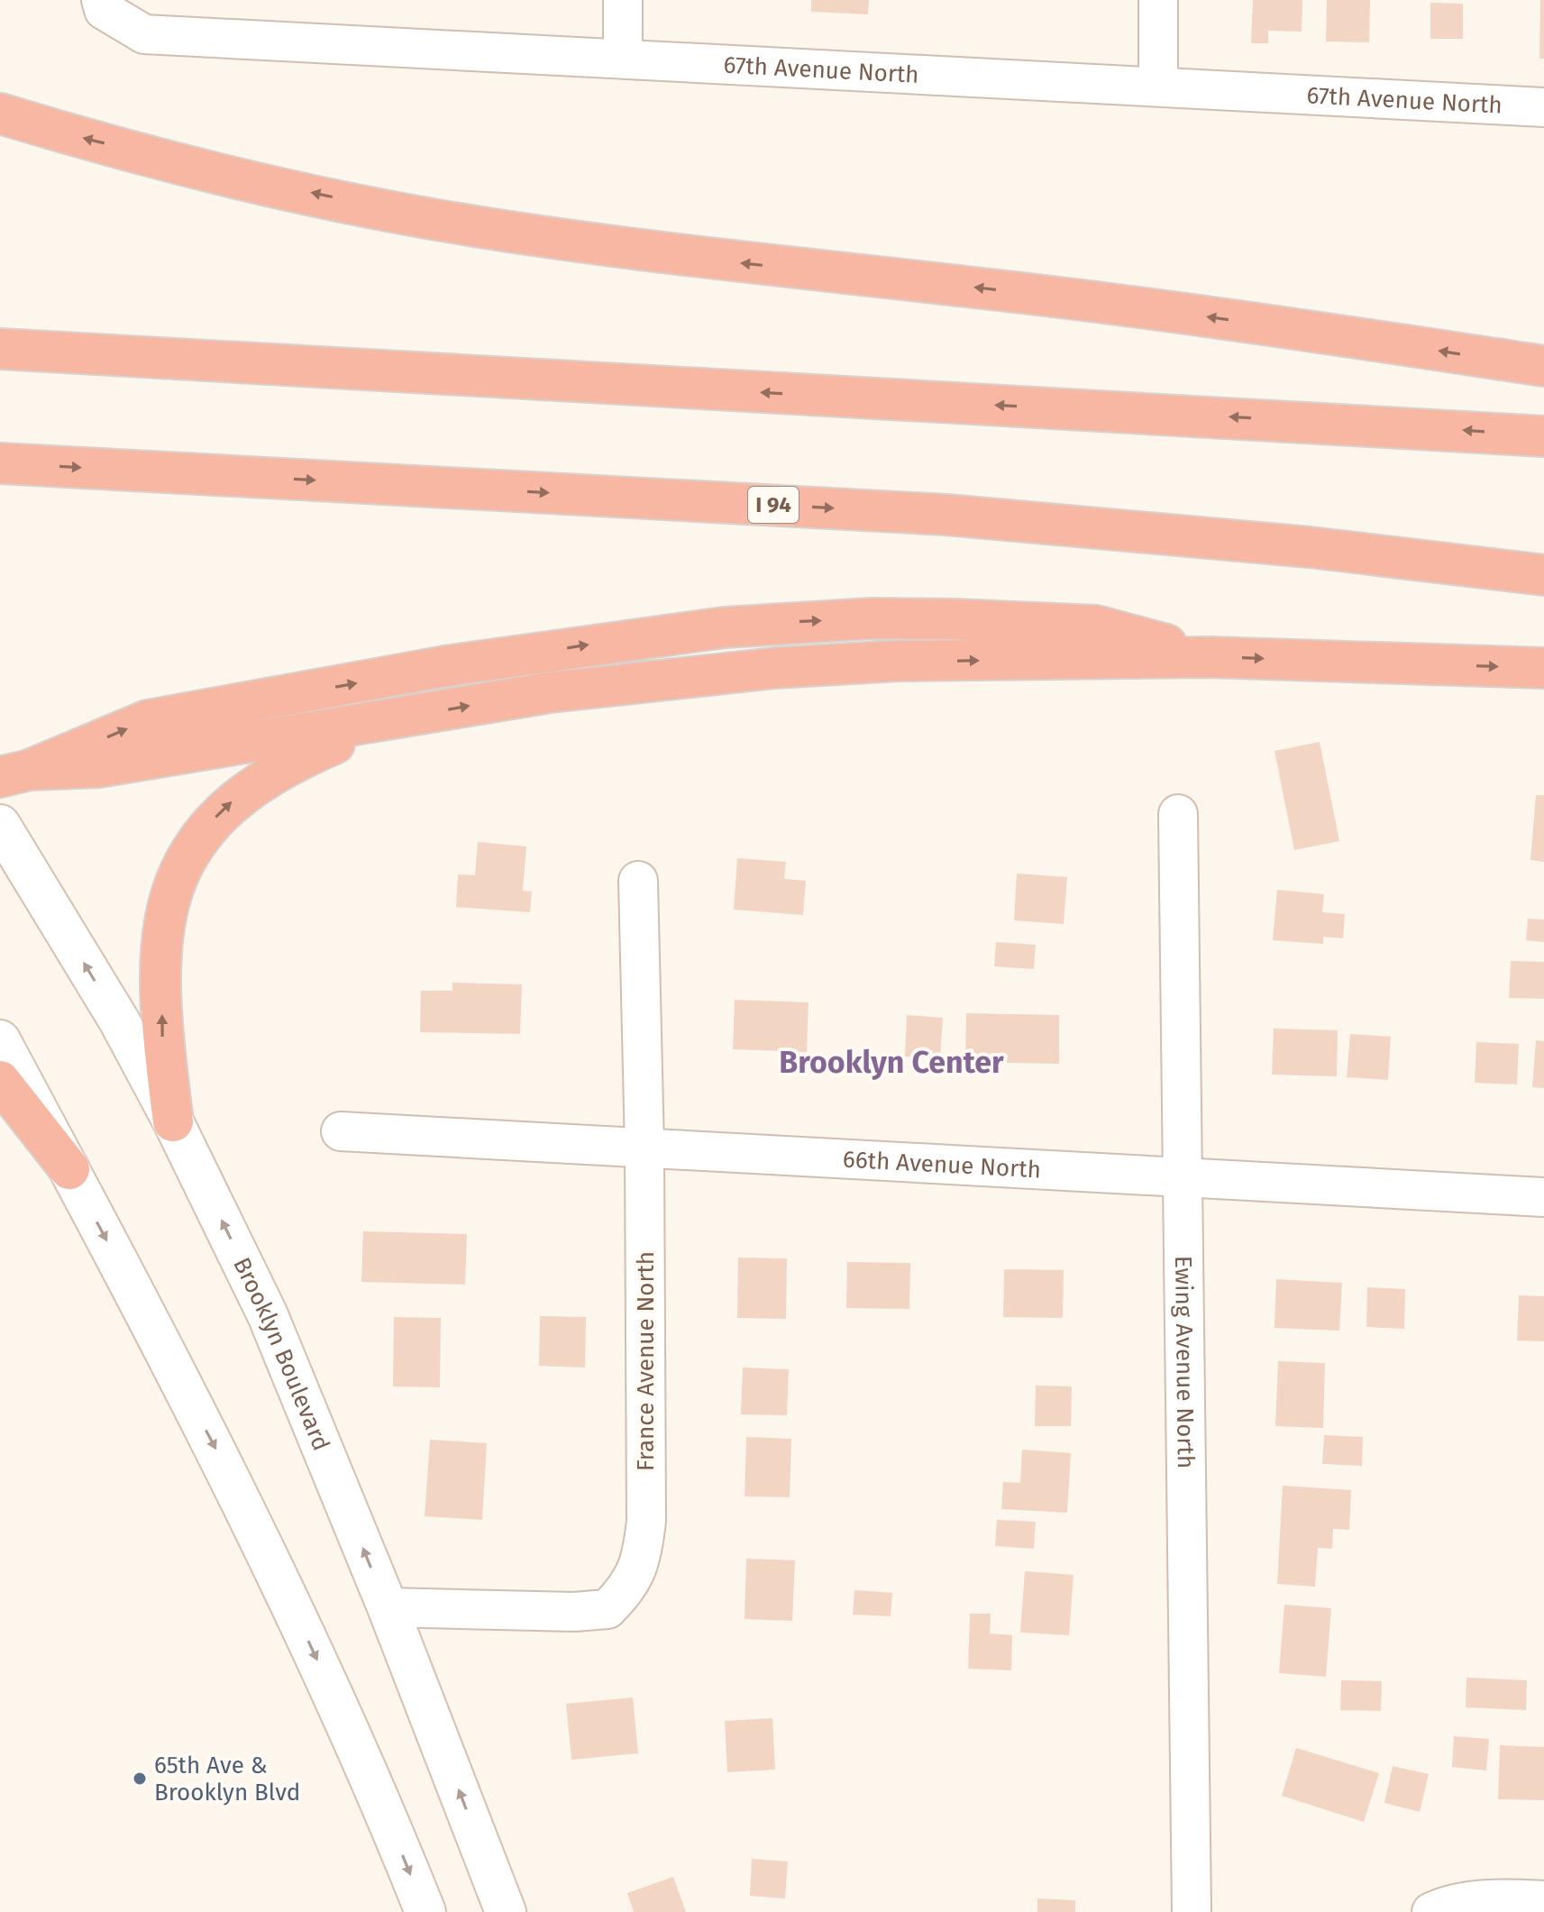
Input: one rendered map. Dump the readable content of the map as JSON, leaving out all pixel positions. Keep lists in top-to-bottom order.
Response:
{
  "streets": {
    "highway": ["I 94"],
    "main road": ["Brooklyn Boulevard"],
    "street": [
      "67th Avenue North",
      "66th Avenue North",
      "France Avenue North",
      "Ewing Avenue North"
    ]
  },
  "crossings": [
    ["66th Avenue North", "France Avenue North"],
    ["66th Avenue North", "Ewing Avenue North"],
    ["Brooklyn Boulevard", "France Avenue North"]
  ],
  "districts": ["Brooklyn Center"],
  "places": ["65th Ave & Brooklyn Blvd"]
}
